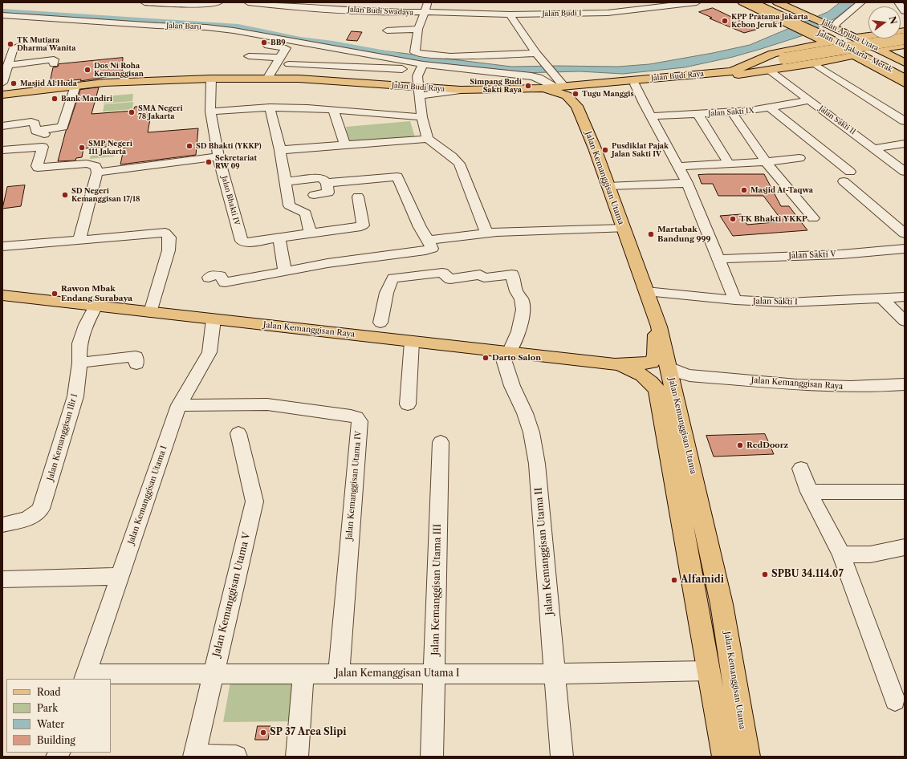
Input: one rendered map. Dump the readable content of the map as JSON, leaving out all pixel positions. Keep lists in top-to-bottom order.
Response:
{
  "streets": {
    "main road": [
      "Jalan Arjuna Utara",
      "Jalan Tol Jakarta–Merak",
      "Jalan Budi Raya",
      "Jalan Kemanggisan Utama",
      "Jalan Kemanggisan Raya"
    ],
    "street": [
      "Jalan Budi Swadaya",
      "Jalan Budi I",
      "Jalan Baru",
      "Jalan Sakti IX",
      "Jalan Sakti II",
      "Jalan Bhakti IV",
      "Jalan Sakti V",
      "Jalan Sakti I",
      "Jalan Kemanggisan Ilir I",
      "Jalan Kemanggisan Utama IV",
      "Jalan Kemanggisan Utama I",
      "Jalan Kemanggisan Utama II",
      "Jalan Kemanggisan Utama III",
      "Jalan Kemanggisan Utama V"
    ]
  },
  "crossings": [
    ["Jalan Budi Swadaya", "Jalan Budi I"],
    ["Jalan Arjuna Utara", "Jalan Tol Jakarta–Merak"],
    ["Jalan Budi Raya", "Jalan Sakti II"],
    ["Jalan Budi Raya", "Jalan Kemanggisan Utama"],
    ["Jalan Budi Raya", "Jalan Bhakti IV"],
    ["Jalan Sakti IX", "Jalan Sakti II"],
    ["Jalan Kemanggisan Utama", "Jalan Sakti I"],
    ["Jalan Kemanggisan Utama", "Jalan Kemanggisan Raya"],
    ["Jalan Kemanggisan Utama", "Jalan Kemanggisan Utama I"],
    ["Jalan Kemanggisan Raya", "Jalan Kemanggisan Ilir I"],
    ["Jalan Kemanggisan Raya", "Jalan Kemanggisan Utama I"],
    ["Jalan Kemanggisan Raya", "Jalan Kemanggisan Utama II"],
    ["Jalan Kemanggisan Utama IV", "Jalan Kemanggisan Utama I"],
    ["Jalan Kemanggisan Utama I", "Jalan Kemanggisan Utama II"],
    ["Jalan Kemanggisan Utama I", "Jalan Kemanggisan Utama III"],
    ["Jalan Kemanggisan Utama I", "Jalan Kemanggisan Utama V"]
  ],
  "places": [
    "KPP Pratama Jakarta Kebon Jeruk I",
    "BB9",
    "TK Mutiara Dharma Wanita",
    "Dos Ni Roha Kemanggisan",
    "Masjid Al Huda",
    "Simpang Budi Sakti Raya",
    "Tugu Manggis",
    "Bank Mandiri",
    "SMA Negeri 78 Jakarta",
    "SD Bhakti (YKKP)",
    "SMP Negeri 111 Jakarta",
    "Pusdiklat Pajak Jalan Sakti IV",
    "Sekretariat RW 09",
    "Masjid At-Taqwa",
    "SD Negeri Kemanggisan 17/18",
    "TK Bhakti YKKP",
    "Martabak Bandung 999",
    "Rawon Mbak Endang Surabaya",
    "Darto Salon",
    "RedDoorz",
    "SPBU 34.114.07",
    "Alfamidi",
    "SP 37 Area Slipi"
  ],
  "legend": [
    "Road",
    "Park",
    "Water",
    "Building"
  ],
  "north": "right"
}
